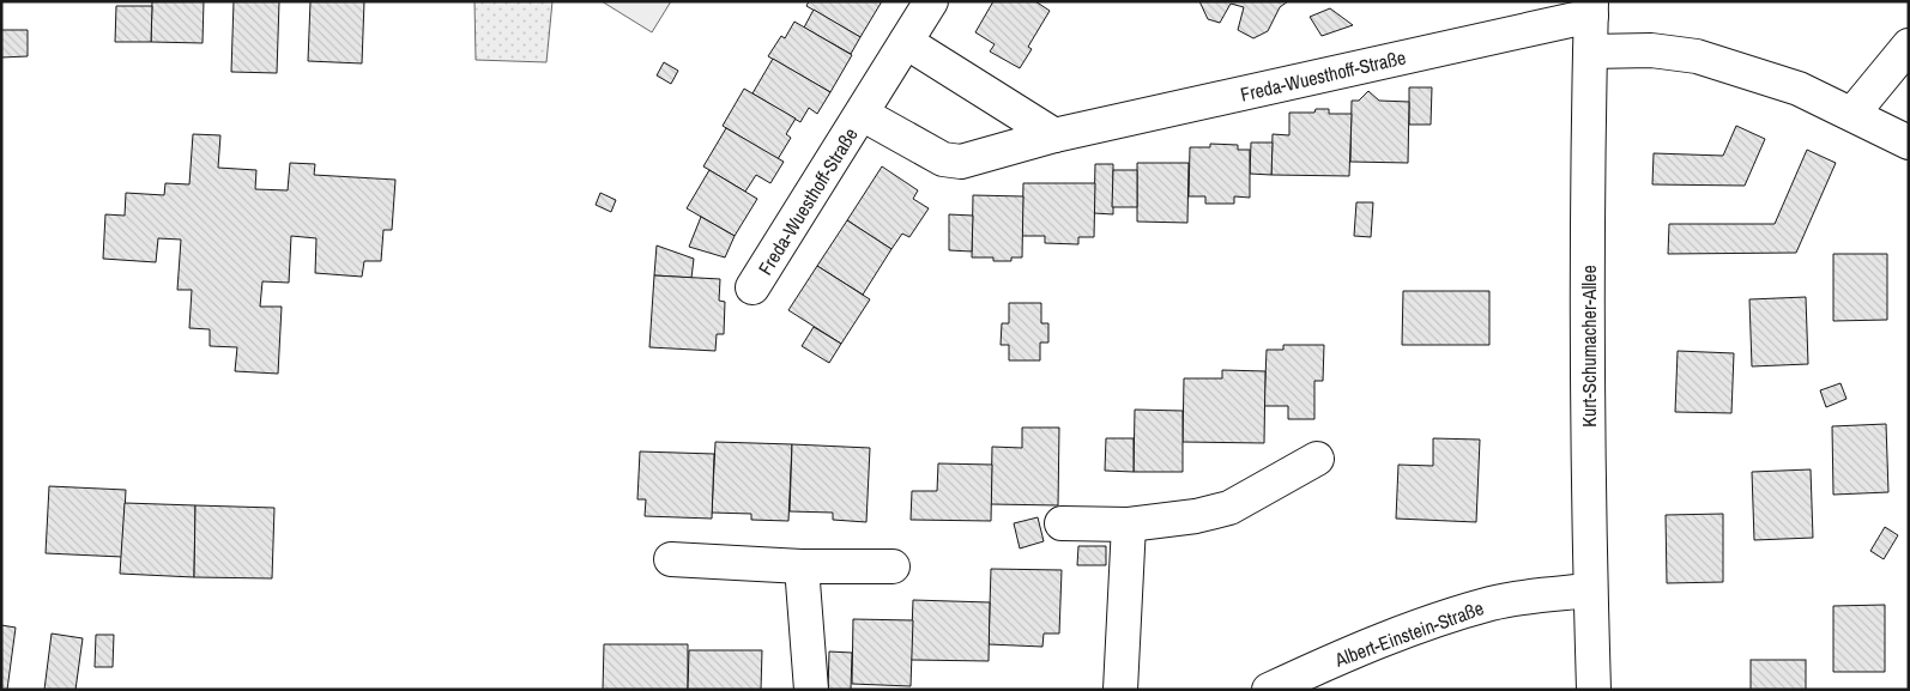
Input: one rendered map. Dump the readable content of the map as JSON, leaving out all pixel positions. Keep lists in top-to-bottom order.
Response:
{
  "streets": {
    "street": ["Freda-Wuesthoff-Straße", "Kurt-Schumacher-Allee", "Albert-Einstein-Straße"]
  },
  "crossings": [
    ["Freda-Wuesthoff-Straße", "Kurt-Schumacher-Allee"],
    ["Kurt-Schumacher-Allee", "Albert-Einstein-Straße"]
  ]
}
